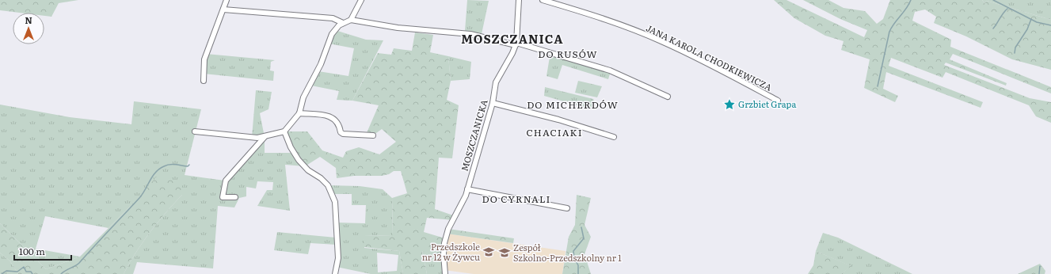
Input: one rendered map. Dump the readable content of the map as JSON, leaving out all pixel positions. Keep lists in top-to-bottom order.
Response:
{
  "streets": {
    "street": ["JANA KAROLA CHODKIEWICZA", "MOSZCZANICKA"]
  },
  "districts": [
    "MOSZCZANICA",
    "DO RUSÓW",
    "DO MICHERDÓW",
    "CHACIAKI",
    "DO CYRNALI"
  ],
  "places": {
    "place": ["Grzbiet Grapa"],
    "school or university": ["Przedszkole nr 12 w Żywcu", "Zespół Szkolno-Przedszkolny nr 1"]
  },
  "scale_bar": "100 m",
  "north": "top"
}
